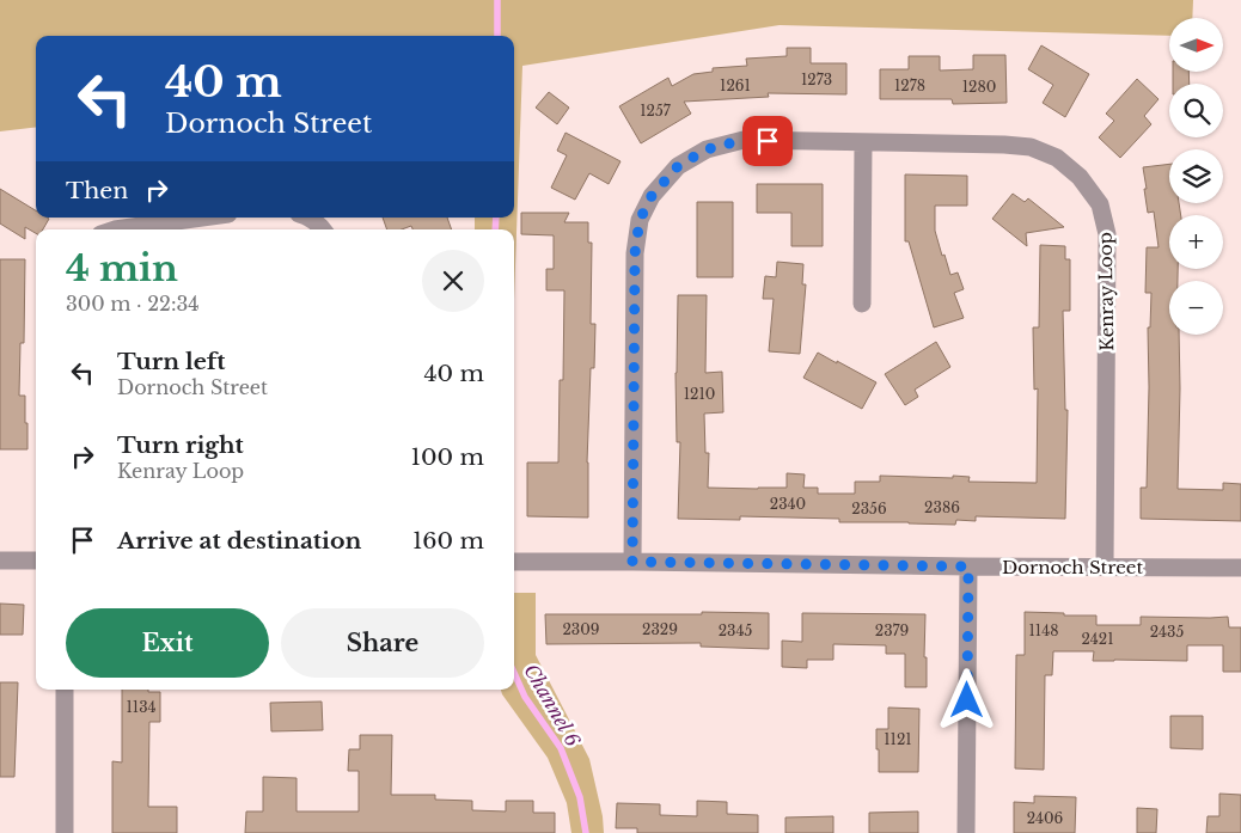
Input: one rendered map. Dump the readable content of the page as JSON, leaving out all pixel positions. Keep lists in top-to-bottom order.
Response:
{
  "streets": {
    "street": ["Kenray Loop", "Dornoch Street"]
  },
  "crossings": [
    ["Kenray Loop", "Dornoch Street"]
  ],
  "water": ["Channel 6"],
  "house_numbers": [
    "1273",
    "1261",
    "1278",
    "1280",
    "1257",
    "1210",
    "2340",
    "2386",
    "2356",
    "2309",
    "2329",
    "2345",
    "2379",
    "1148",
    "2435",
    "2421",
    "1134",
    "1121",
    "2406"
  ],
  "north": "right",
  "page": {
    "map_buttons": ["+", "−"],
    "turn": ["40 m", "Dornoch Street"],
    "then": "Then",
    "heading": ["4 min", "300 m · 22:34"],
    "list": [
      {
        "name": "Turn left",
        "note": "Dornoch Street",
        "value": "40 m"
      },
      {
        "name": "Turn right",
        "note": "Kenray Loop",
        "value": "100 m"
      },
      {
        "name": "Arrive at destination",
        "value": "160 m"
      }
    ],
    "buttons": ["Exit", "Share"]
  }
}
